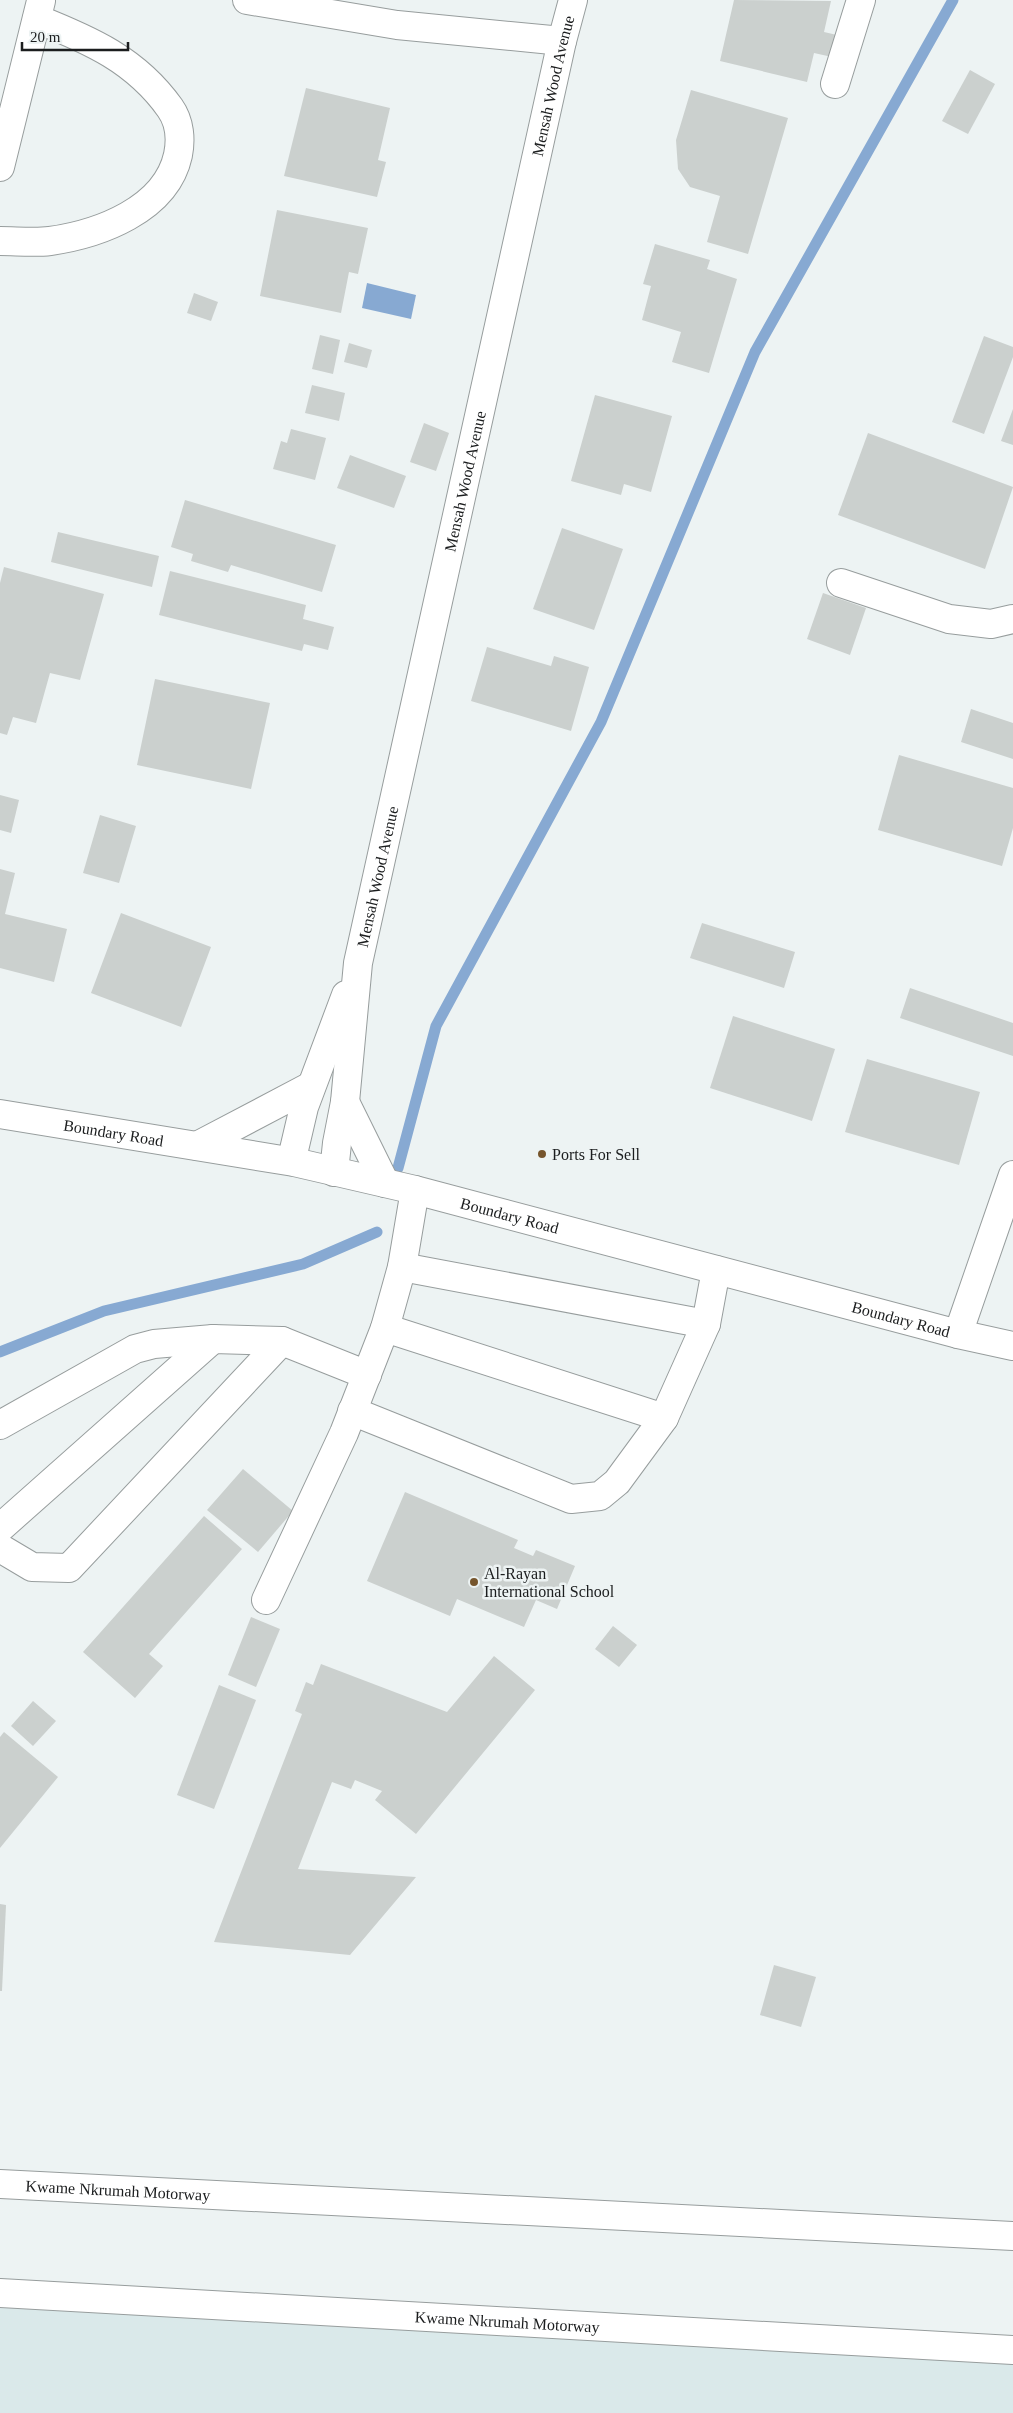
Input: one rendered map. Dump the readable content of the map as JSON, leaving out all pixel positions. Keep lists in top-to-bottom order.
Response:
{
  "streets": {
    "main road": ["Mensah Wood Avenue", "Boundary Road", "Kwame Nkrumah Motorway"]
  },
  "crossings": [
    ["Mensah Wood Avenue", "Boundary Road"]
  ],
  "places": ["Ports For Sell", "Al-Rayan International School"],
  "scale_bar": "20 m"
}
